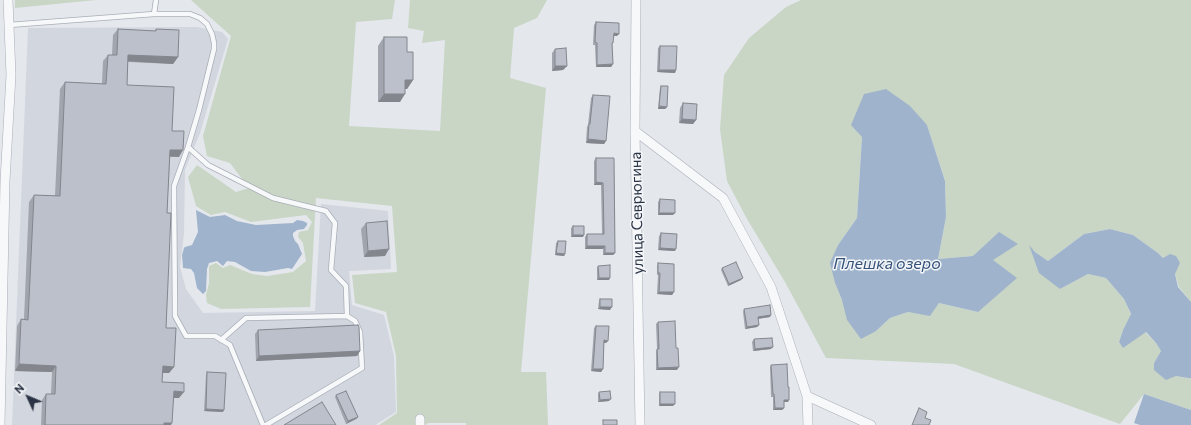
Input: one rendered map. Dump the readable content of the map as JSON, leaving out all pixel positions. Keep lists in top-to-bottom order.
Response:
{
  "streets": {
    "street": ["улица Севрюгина"]
  },
  "water": ["Плешка озеро"],
  "north": "top left"
}
